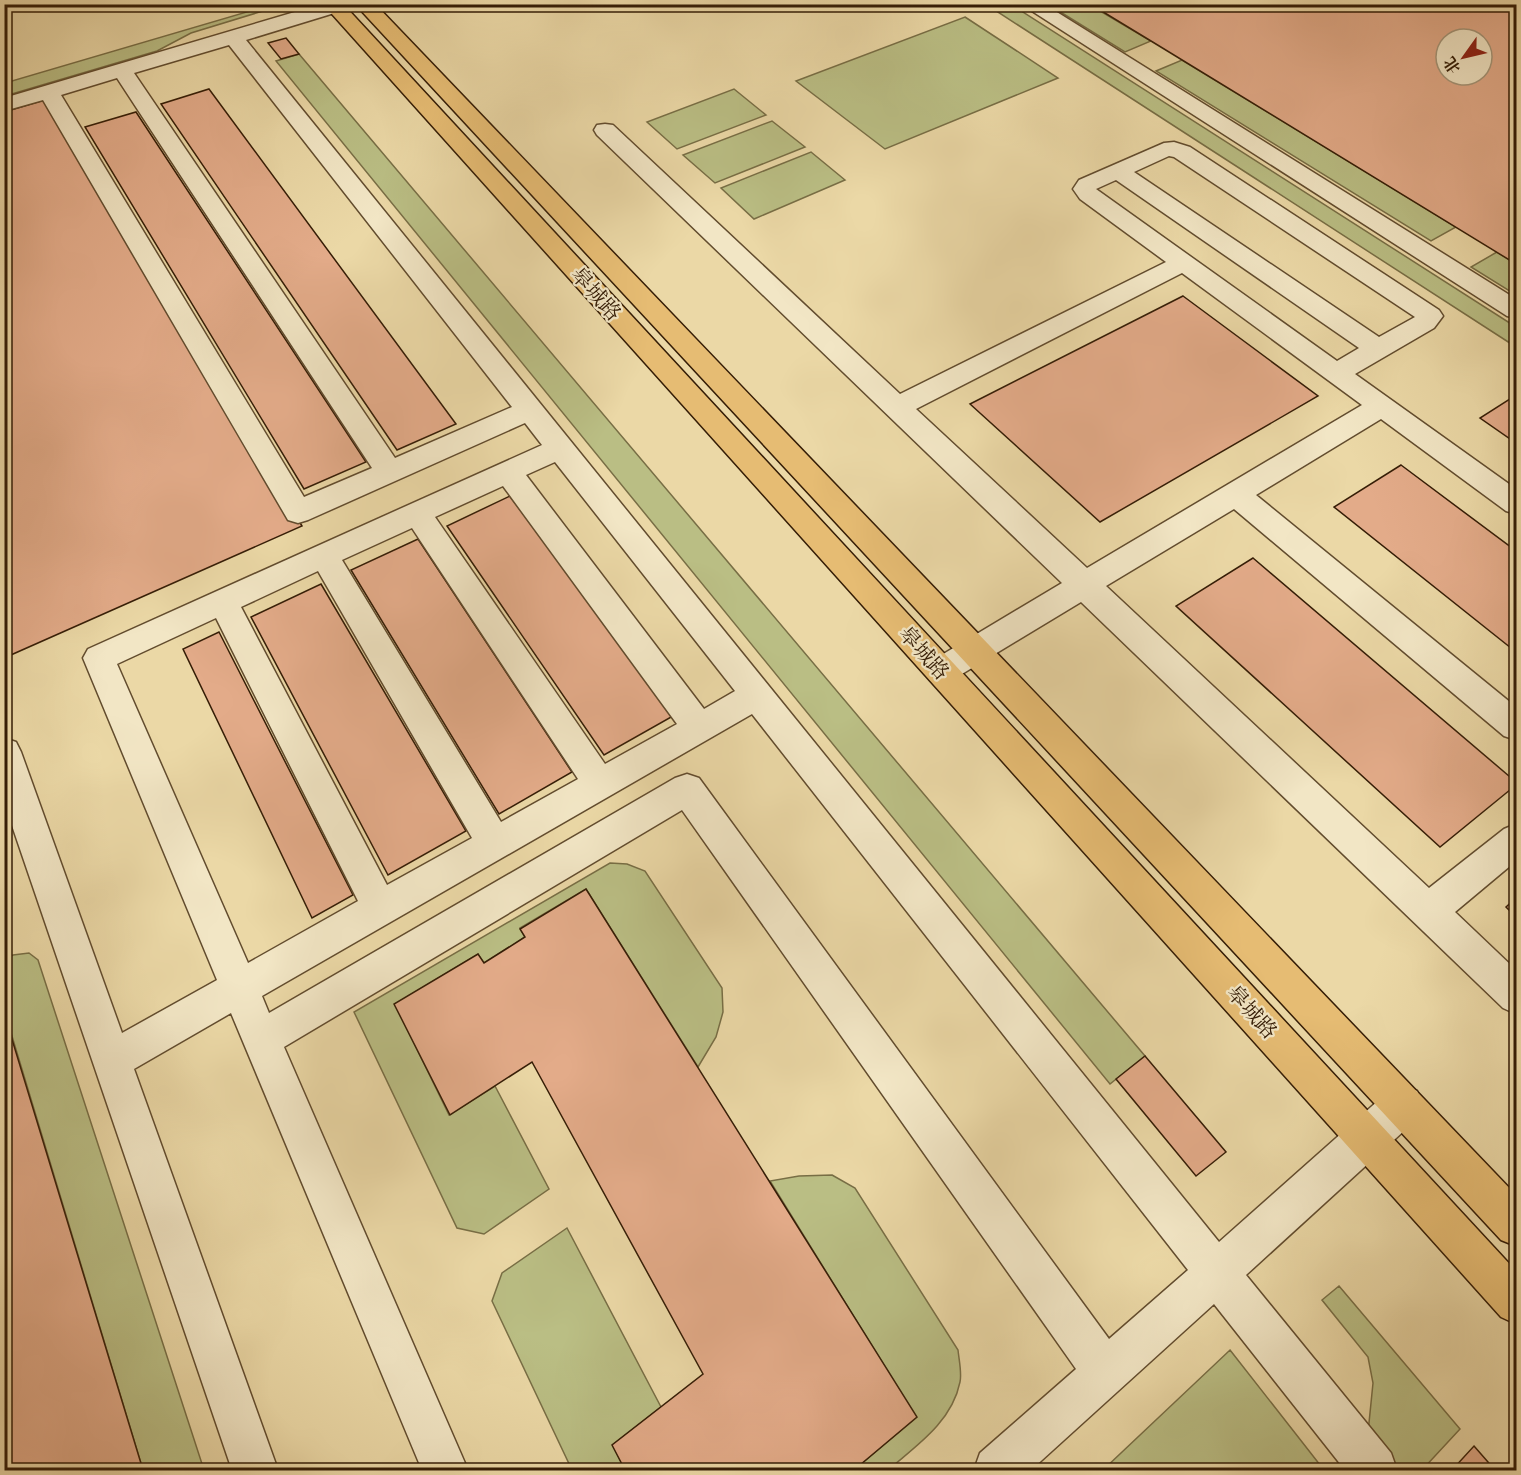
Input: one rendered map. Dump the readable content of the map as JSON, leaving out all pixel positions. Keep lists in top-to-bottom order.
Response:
{
  "streets": {
    "main road": ["皋城路"]
  },
  "north": "bottom left"
}
